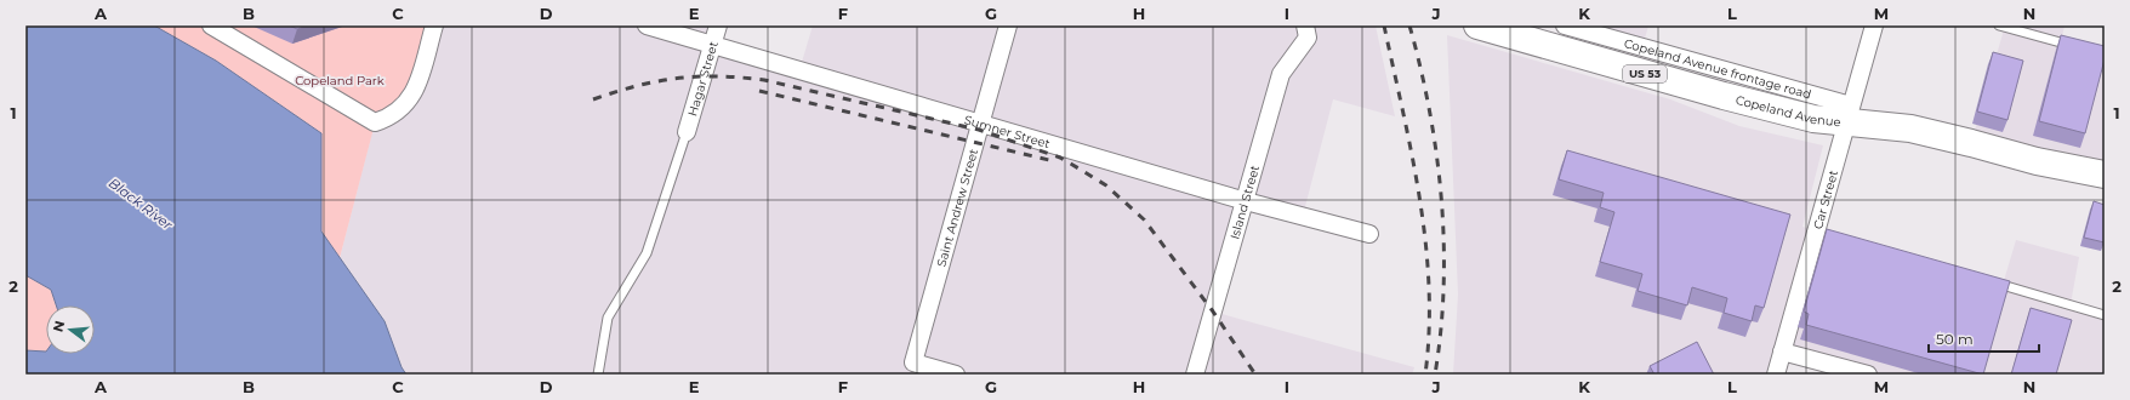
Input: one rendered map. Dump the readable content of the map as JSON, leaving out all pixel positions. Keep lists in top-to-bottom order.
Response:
{
  "streets": {
    "highway": ["US 53", "Copeland Avenue"],
    "street": [
      "Copeland Avenue frontage road",
      "Hagar Street",
      "Sumner Street",
      "Car Street",
      "Island Street",
      "Saint Andrew Street"
    ]
  },
  "crossings": [
    ["Copeland Avenue frontage road", "Copeland Avenue"],
    ["Copeland Avenue frontage road", "Car Street"],
    ["Hagar Street", "Sumner Street"],
    ["Copeland Avenue", "Car Street"],
    ["Sumner Street", "Island Street"],
    ["Sumner Street", "Saint Andrew Street"]
  ],
  "water": ["Black River"],
  "parks": ["Copeland Park"],
  "scale_bar": "50 m",
  "north": "left",
  "grid": {
    "columns": [
      "A",
      "B",
      "C",
      "D",
      "E",
      "F",
      "G",
      "H",
      "I",
      "J",
      "K",
      "L",
      "M",
      "N"
    ],
    "rows": ["1", "2"]
  }
}
